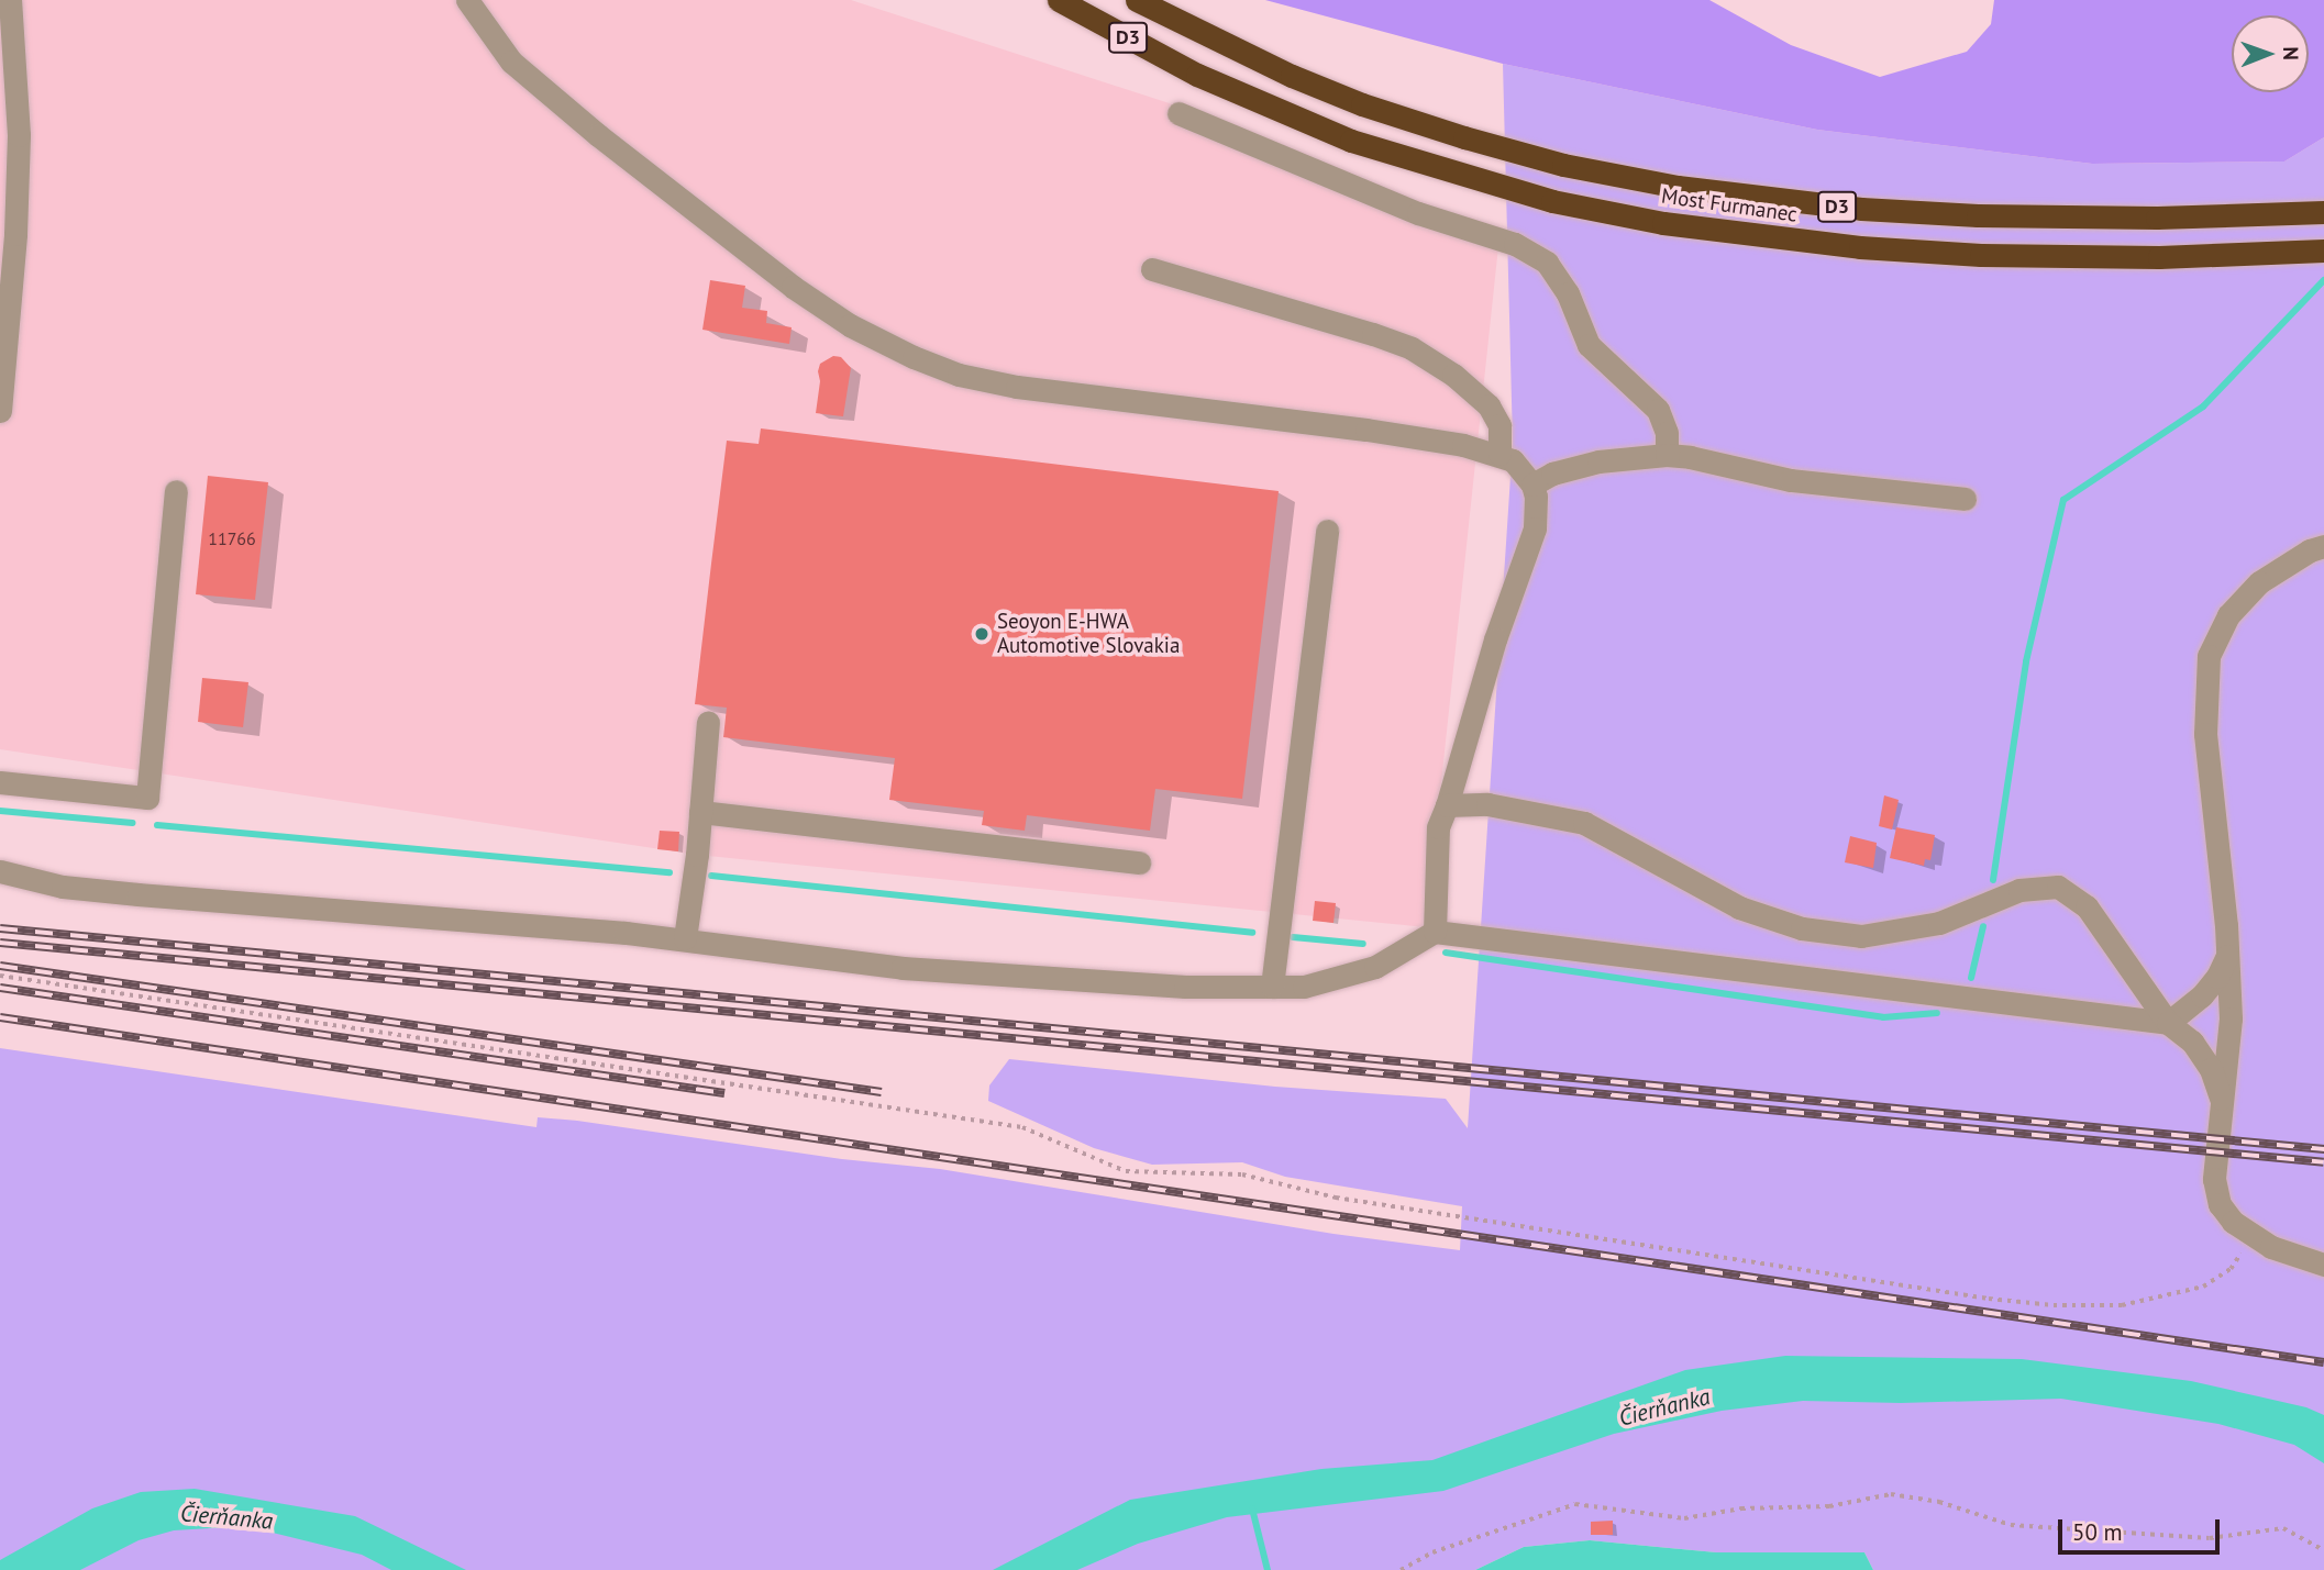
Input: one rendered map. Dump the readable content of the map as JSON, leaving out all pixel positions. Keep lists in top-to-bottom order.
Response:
{
  "streets": {
    "highway": ["D3", "Most Furmanec"]
  },
  "water": ["Čierňanka"],
  "places": ["Seoyon E-HWA Automotive Slovakia"],
  "house_numbers": ["11766"],
  "scale_bar": "50 m",
  "north": "right"
}
